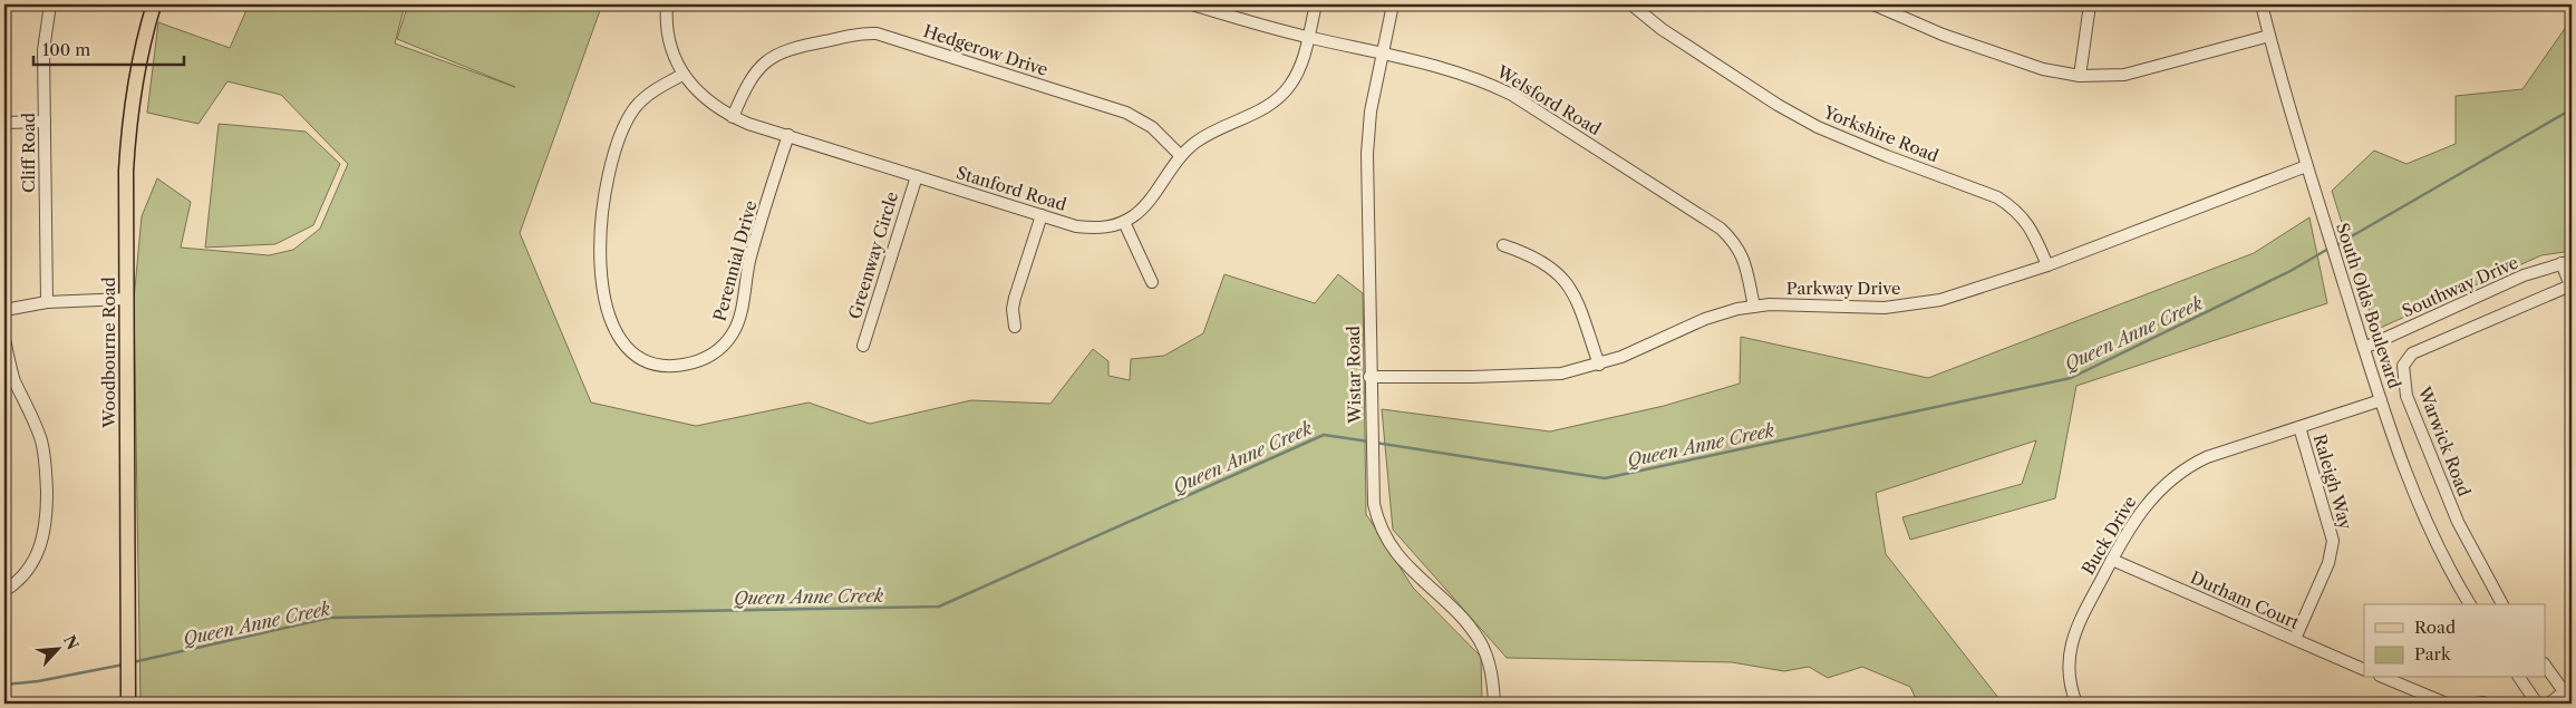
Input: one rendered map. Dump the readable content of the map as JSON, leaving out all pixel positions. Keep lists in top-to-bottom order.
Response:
{
  "streets": {
    "main road": ["Woodbourne Road"],
    "street": [
      "Hedgerow Drive",
      "Welsford Road",
      "Yorkshire Road",
      "Cliff Road",
      "Stanford Road",
      "Greenway Circle",
      "Perennial Drive",
      "Southway Drive",
      "Parkway Drive",
      "South Olds Boulevard",
      "Wistar Road",
      "Warwick Road",
      "Raleigh Way",
      "Buck Drive",
      "Durham Court"
    ]
  },
  "crossings": [
    ["Hedgerow Drive", "Stanford Road"],
    ["Welsford Road", "Stanford Road"],
    ["Welsford Road", "Parkway Drive"],
    ["Welsford Road", "Wistar Road"],
    ["Yorkshire Road", "Parkway Drive"],
    ["Stanford Road", "Greenway Circle"],
    ["Stanford Road", "Perennial Drive"],
    ["Southway Drive", "South Olds Boulevard"],
    ["Parkway Drive", "South Olds Boulevard"],
    ["Parkway Drive", "Wistar Road"],
    ["South Olds Boulevard", "Buck Drive"],
    ["Raleigh Way", "Buck Drive"],
    ["Raleigh Way", "Durham Court"],
    ["Buck Drive", "Durham Court"]
  ],
  "water": ["Queen Anne Creek"],
  "legend": ["Road", "Park"],
  "scale_bar": "100 m",
  "north": "top right"
}
